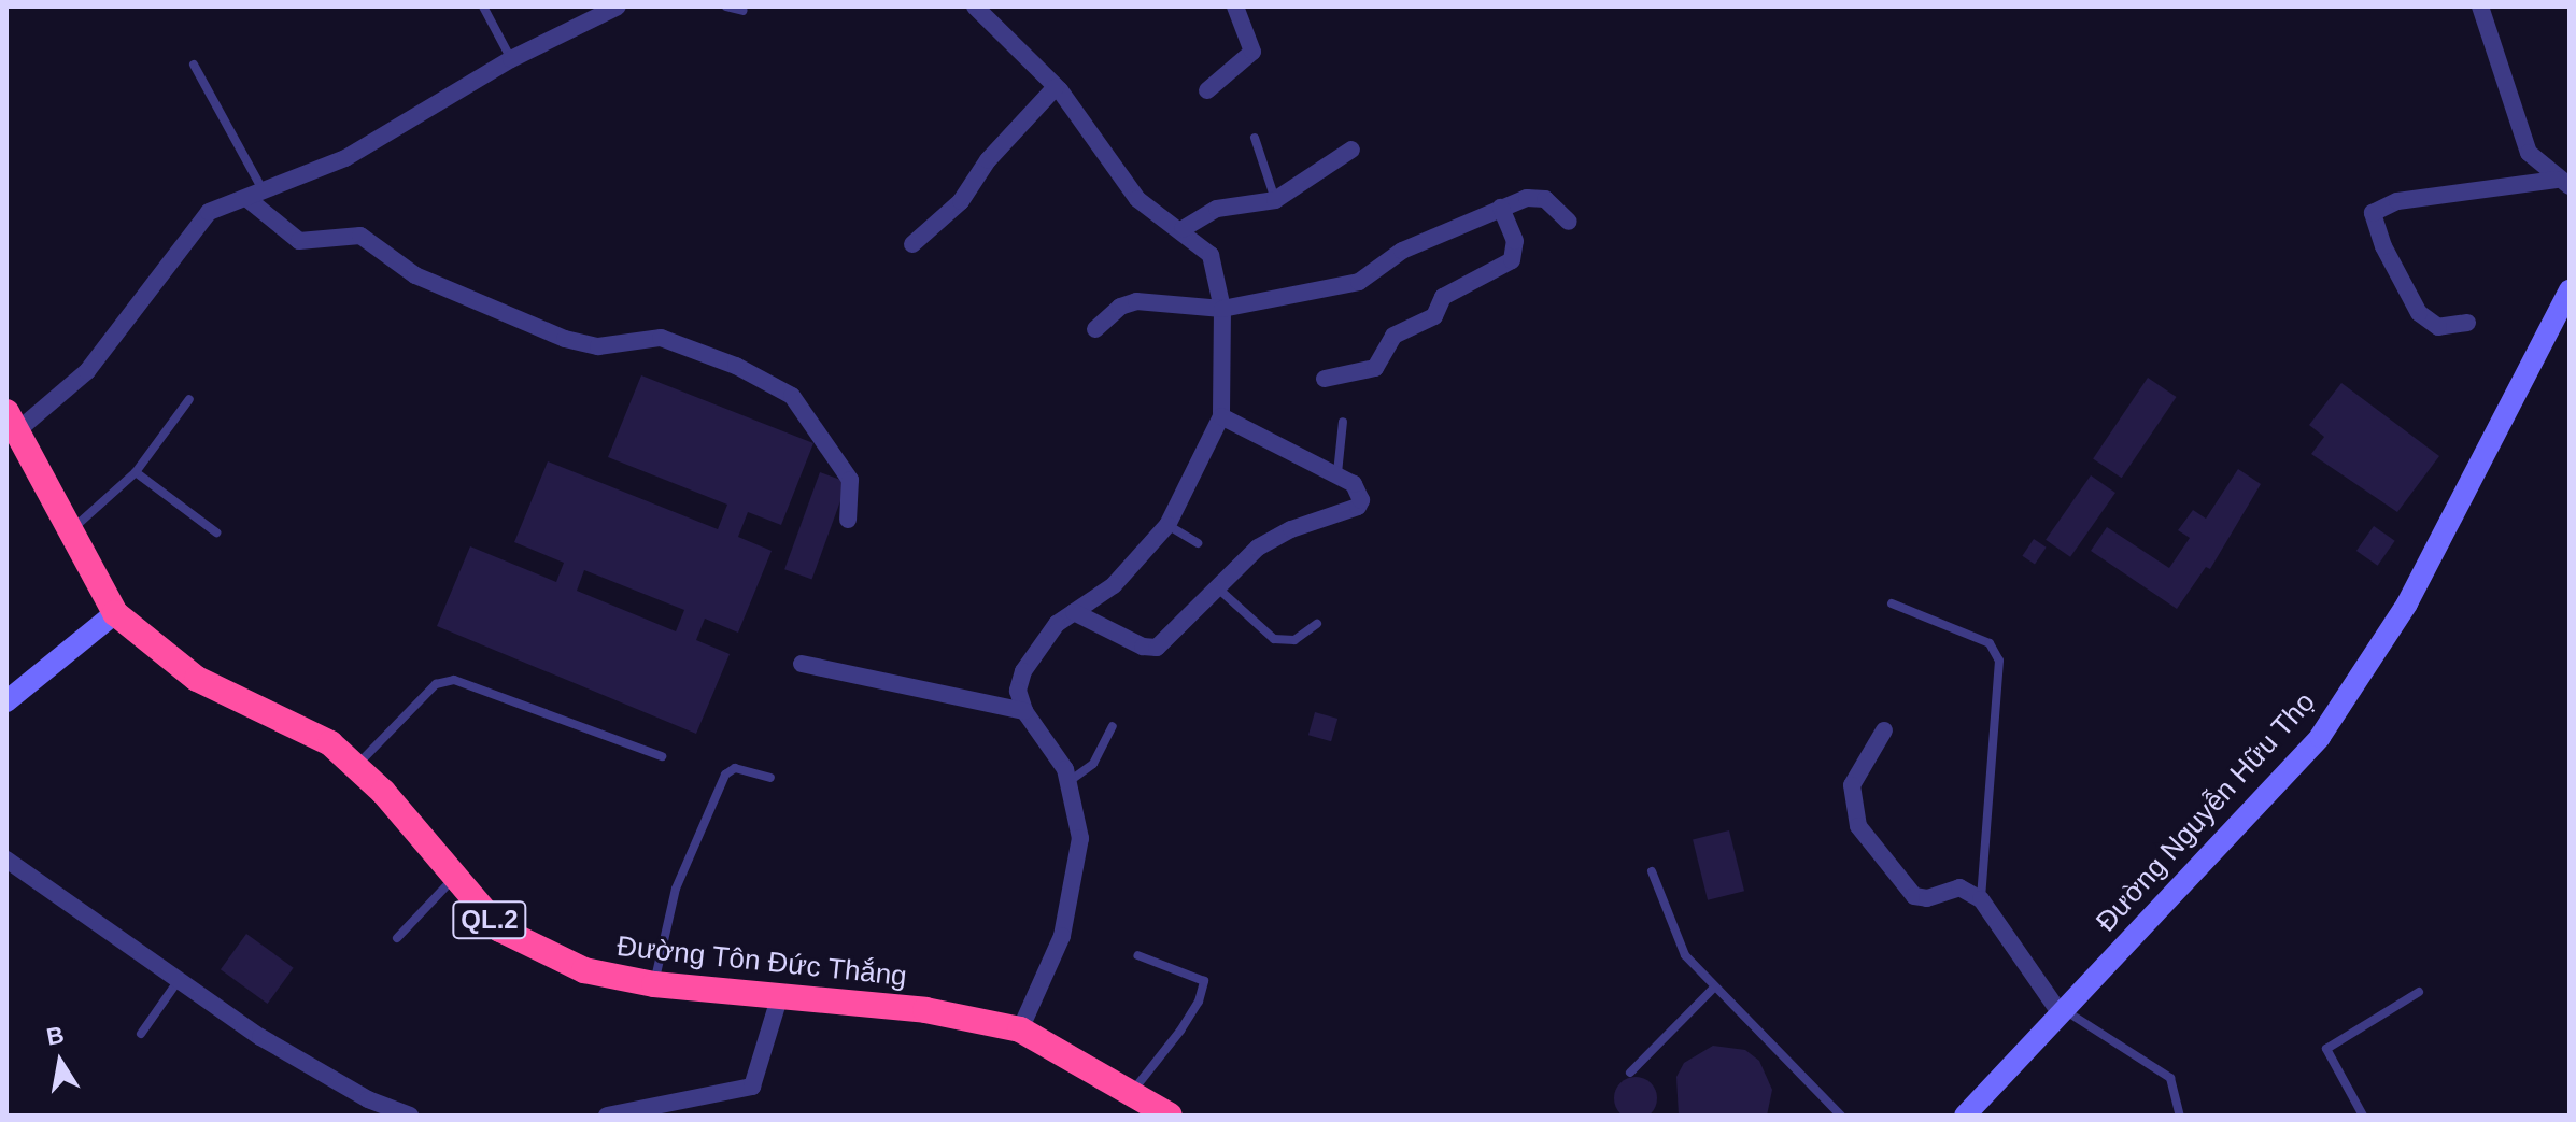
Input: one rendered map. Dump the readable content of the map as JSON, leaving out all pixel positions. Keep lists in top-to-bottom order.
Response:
{
  "streets": {
    "highway": ["QL.2", "Đường Tôn Đức Thắng"],
    "main road": ["Đường Nguyễn Hữu Thọ"]
  },
  "north": "top"
}
